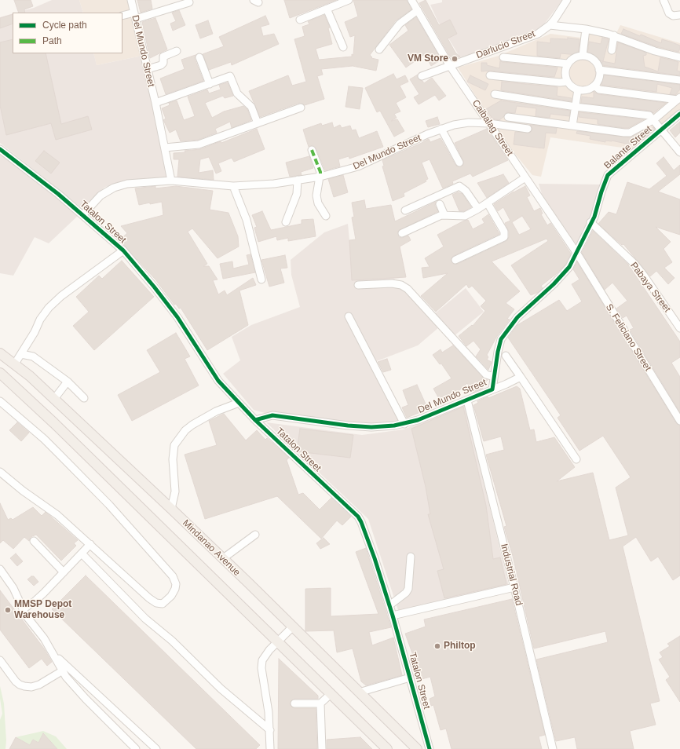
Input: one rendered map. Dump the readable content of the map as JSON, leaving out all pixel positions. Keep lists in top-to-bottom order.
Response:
{
  "streets": {
    "main road": ["Mindanao Avenue"],
    "street": [
      "Darlucio Street",
      "Del Mundo Street",
      "Caibalag Street",
      "Balante Street",
      "Tatalon Street",
      "Pabaya Street",
      "S. Feliciano Street",
      "Industrial Road"
    ]
  },
  "crossings": [
    ["Darlucio Street", "Caibalag Street"],
    ["Del Mundo Street", "Caibalag Street"],
    ["Del Mundo Street", "Balante Street"],
    ["Del Mundo Street", "Tatalon Street"],
    ["Del Mundo Street", "S. Feliciano Street"],
    ["Del Mundo Street", "Industrial Road"],
    ["Caibalag Street", "Balante Street"],
    ["Caibalag Street", "S. Feliciano Street"],
    ["Balante Street", "Pabaya Street"],
    ["Balante Street", "S. Feliciano Street"]
  ],
  "places": ["VM Store", "MMSP Depot Warehouse", "Philtop"],
  "legend": ["Cycle path", "Path"]
}
